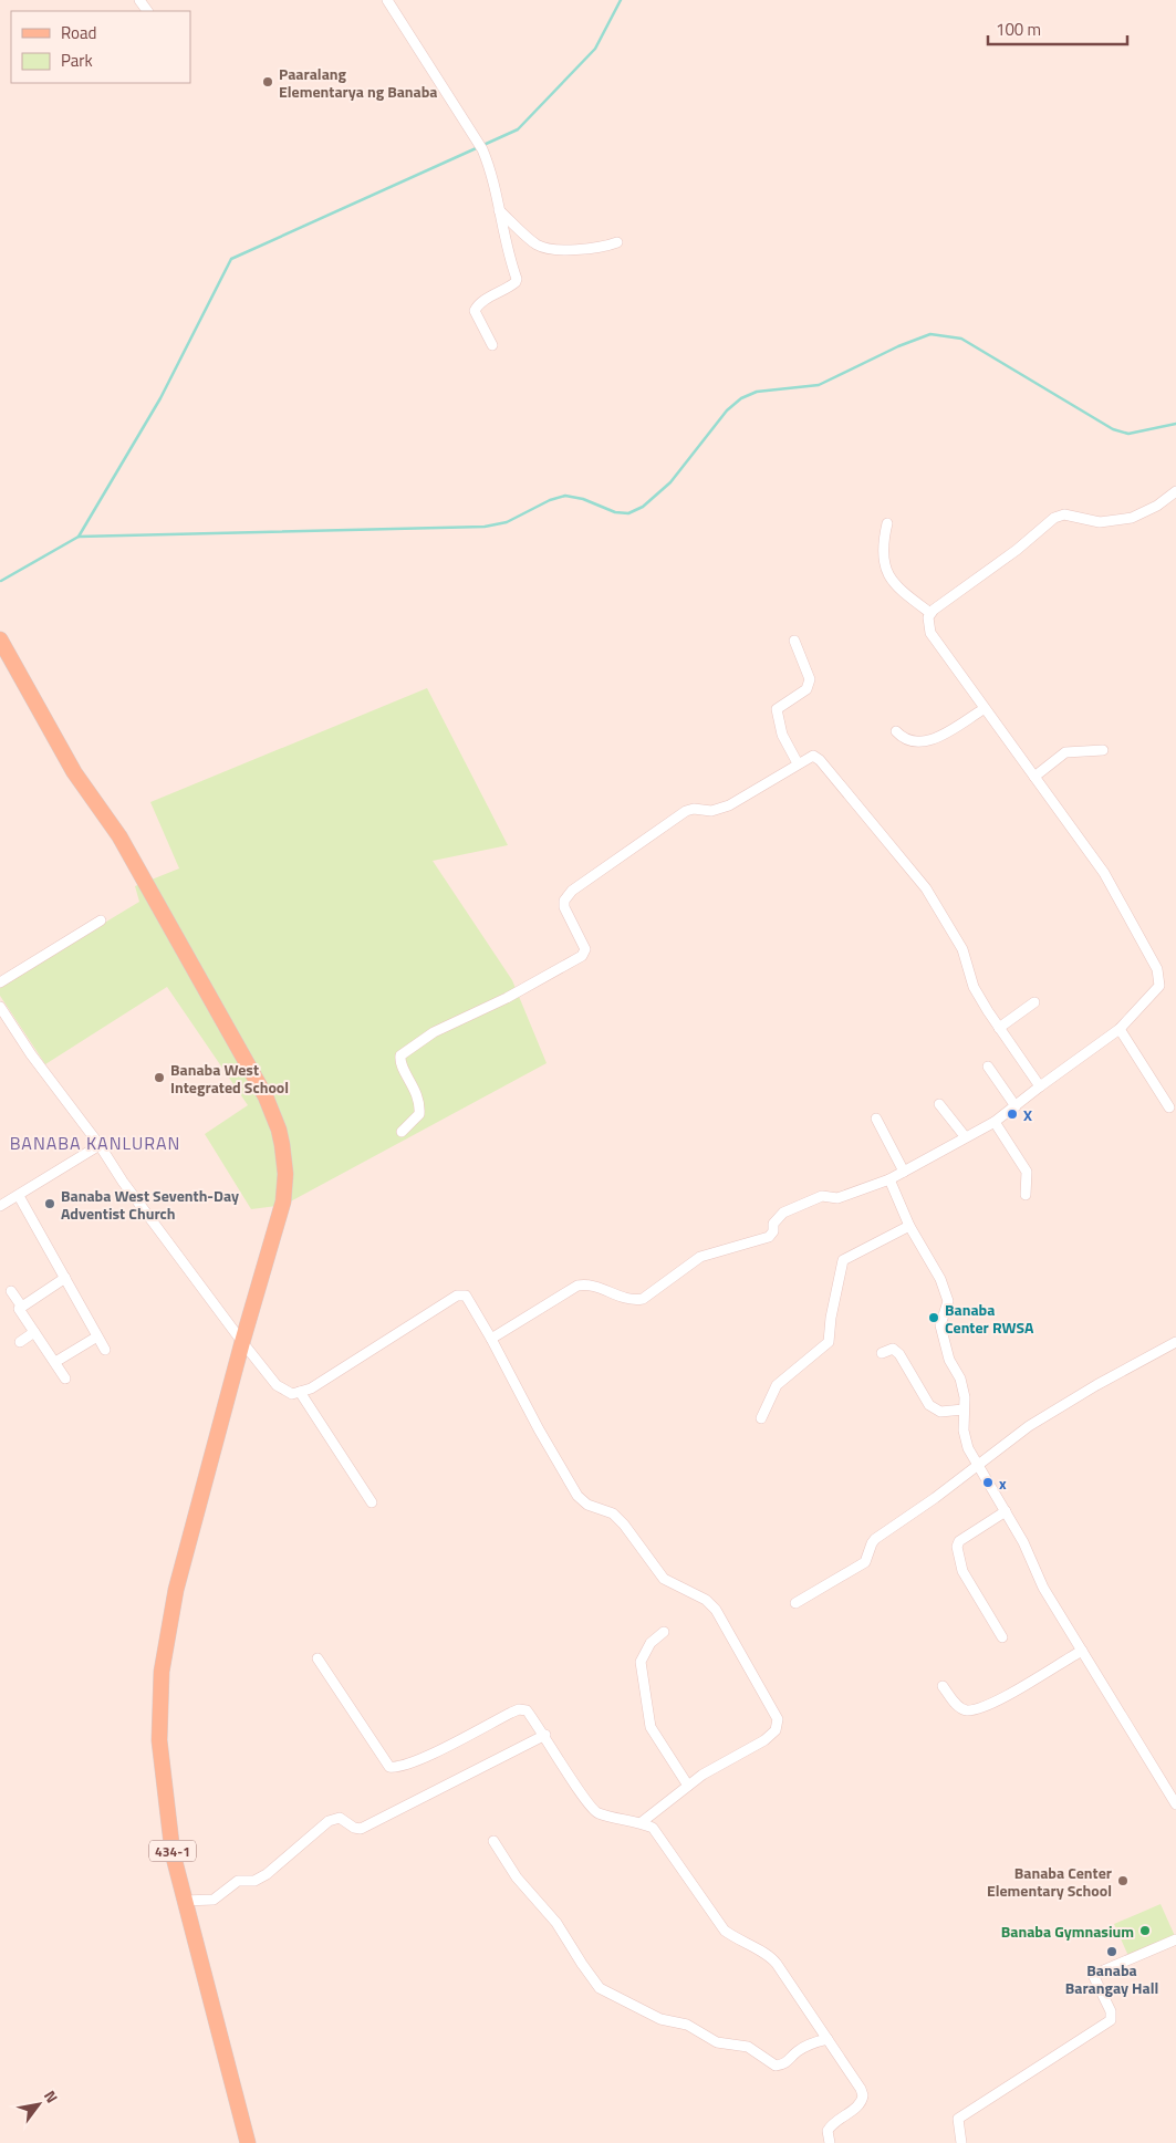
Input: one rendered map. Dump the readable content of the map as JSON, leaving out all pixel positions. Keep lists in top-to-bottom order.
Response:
{
  "streets": {
    "main road": ["434-1"]
  },
  "districts": ["BANABA KANLURAN"],
  "places": [
    "Paaralang Elementarya ng Banaba",
    "Banaba West Integrated School",
    "X",
    "Banaba West Seventh-Day Adventist Church",
    "Banaba Center RWSA",
    "x",
    "Banaba Center Elementary School",
    "Banaba Gymnasium",
    "Banaba Barangay Hall"
  ],
  "legend": ["Road", "Park"],
  "scale_bar": "100 m",
  "north": "top right"
}
